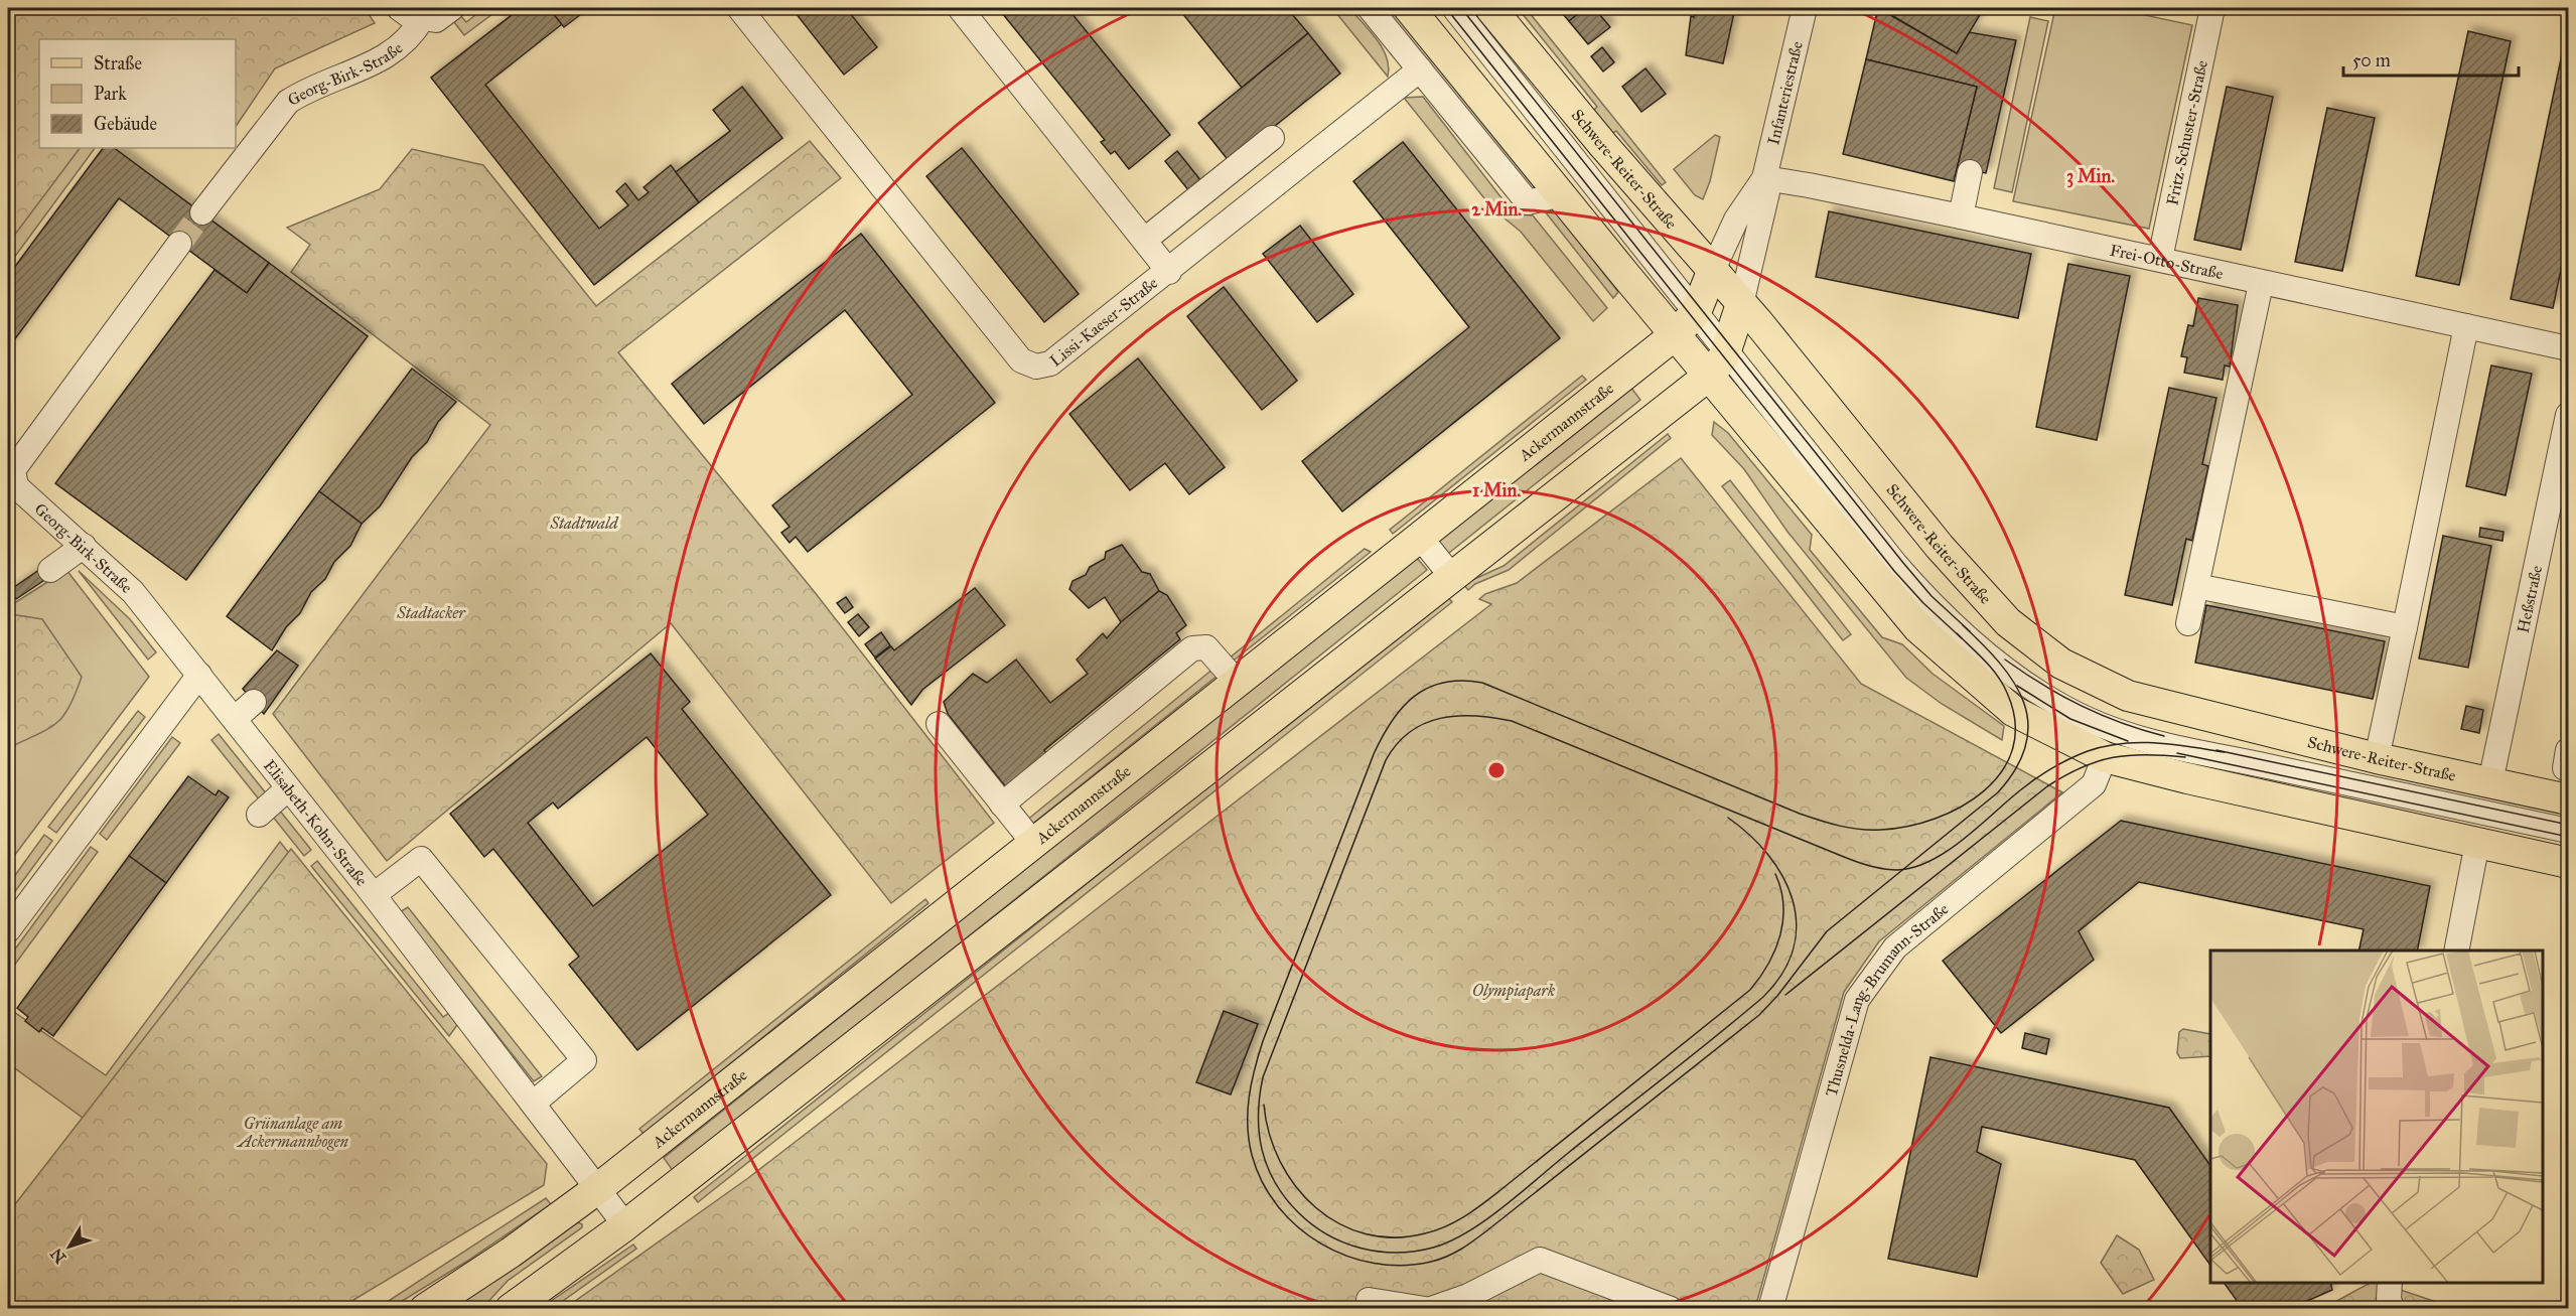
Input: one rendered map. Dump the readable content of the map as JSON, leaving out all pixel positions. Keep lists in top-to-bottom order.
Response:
{
  "streets": {
    "main road": ["Schwere-Reiter-Straße", "Ackermannstraße"],
    "street": [
      "Georg-Birk-Straße",
      "Infanteriestraße",
      "Fritz-Schuster-Straße",
      "Frei-Otto-Straße",
      "Lissi-Kaeser-Straße",
      "Heßstraße",
      "Elisabeth-Kohn-Straße",
      "Thusnelda-Lang-Brumann-Straße"
    ]
  },
  "crossings": [
    ["Georg-Birk-Straße", "Elisabeth-Kohn-Straße"],
    ["Infanteriestraße", "Schwere-Reiter-Straße"],
    ["Infanteriestraße", "Frei-Otto-Straße"],
    ["Infanteriestraße", "Ackermannstraße"],
    ["Fritz-Schuster-Straße", "Frei-Otto-Straße"],
    ["Schwere-Reiter-Straße", "Ackermannstraße"],
    ["Schwere-Reiter-Straße", "Heßstraße"],
    ["Ackermannstraße", "Elisabeth-Kohn-Straße"]
  ],
  "parks": [
    "Stadtwald",
    "Stadtacker",
    "Olympiapark",
    "Grünanlage am Ackermannbogen"
  ],
  "legend": ["Straße", "Park", "Gebäude"],
  "scale_bar": "50 m",
  "north": "bottom left",
  "rings": ["3 Min.", "2 Min.", "1 Min."]
}
